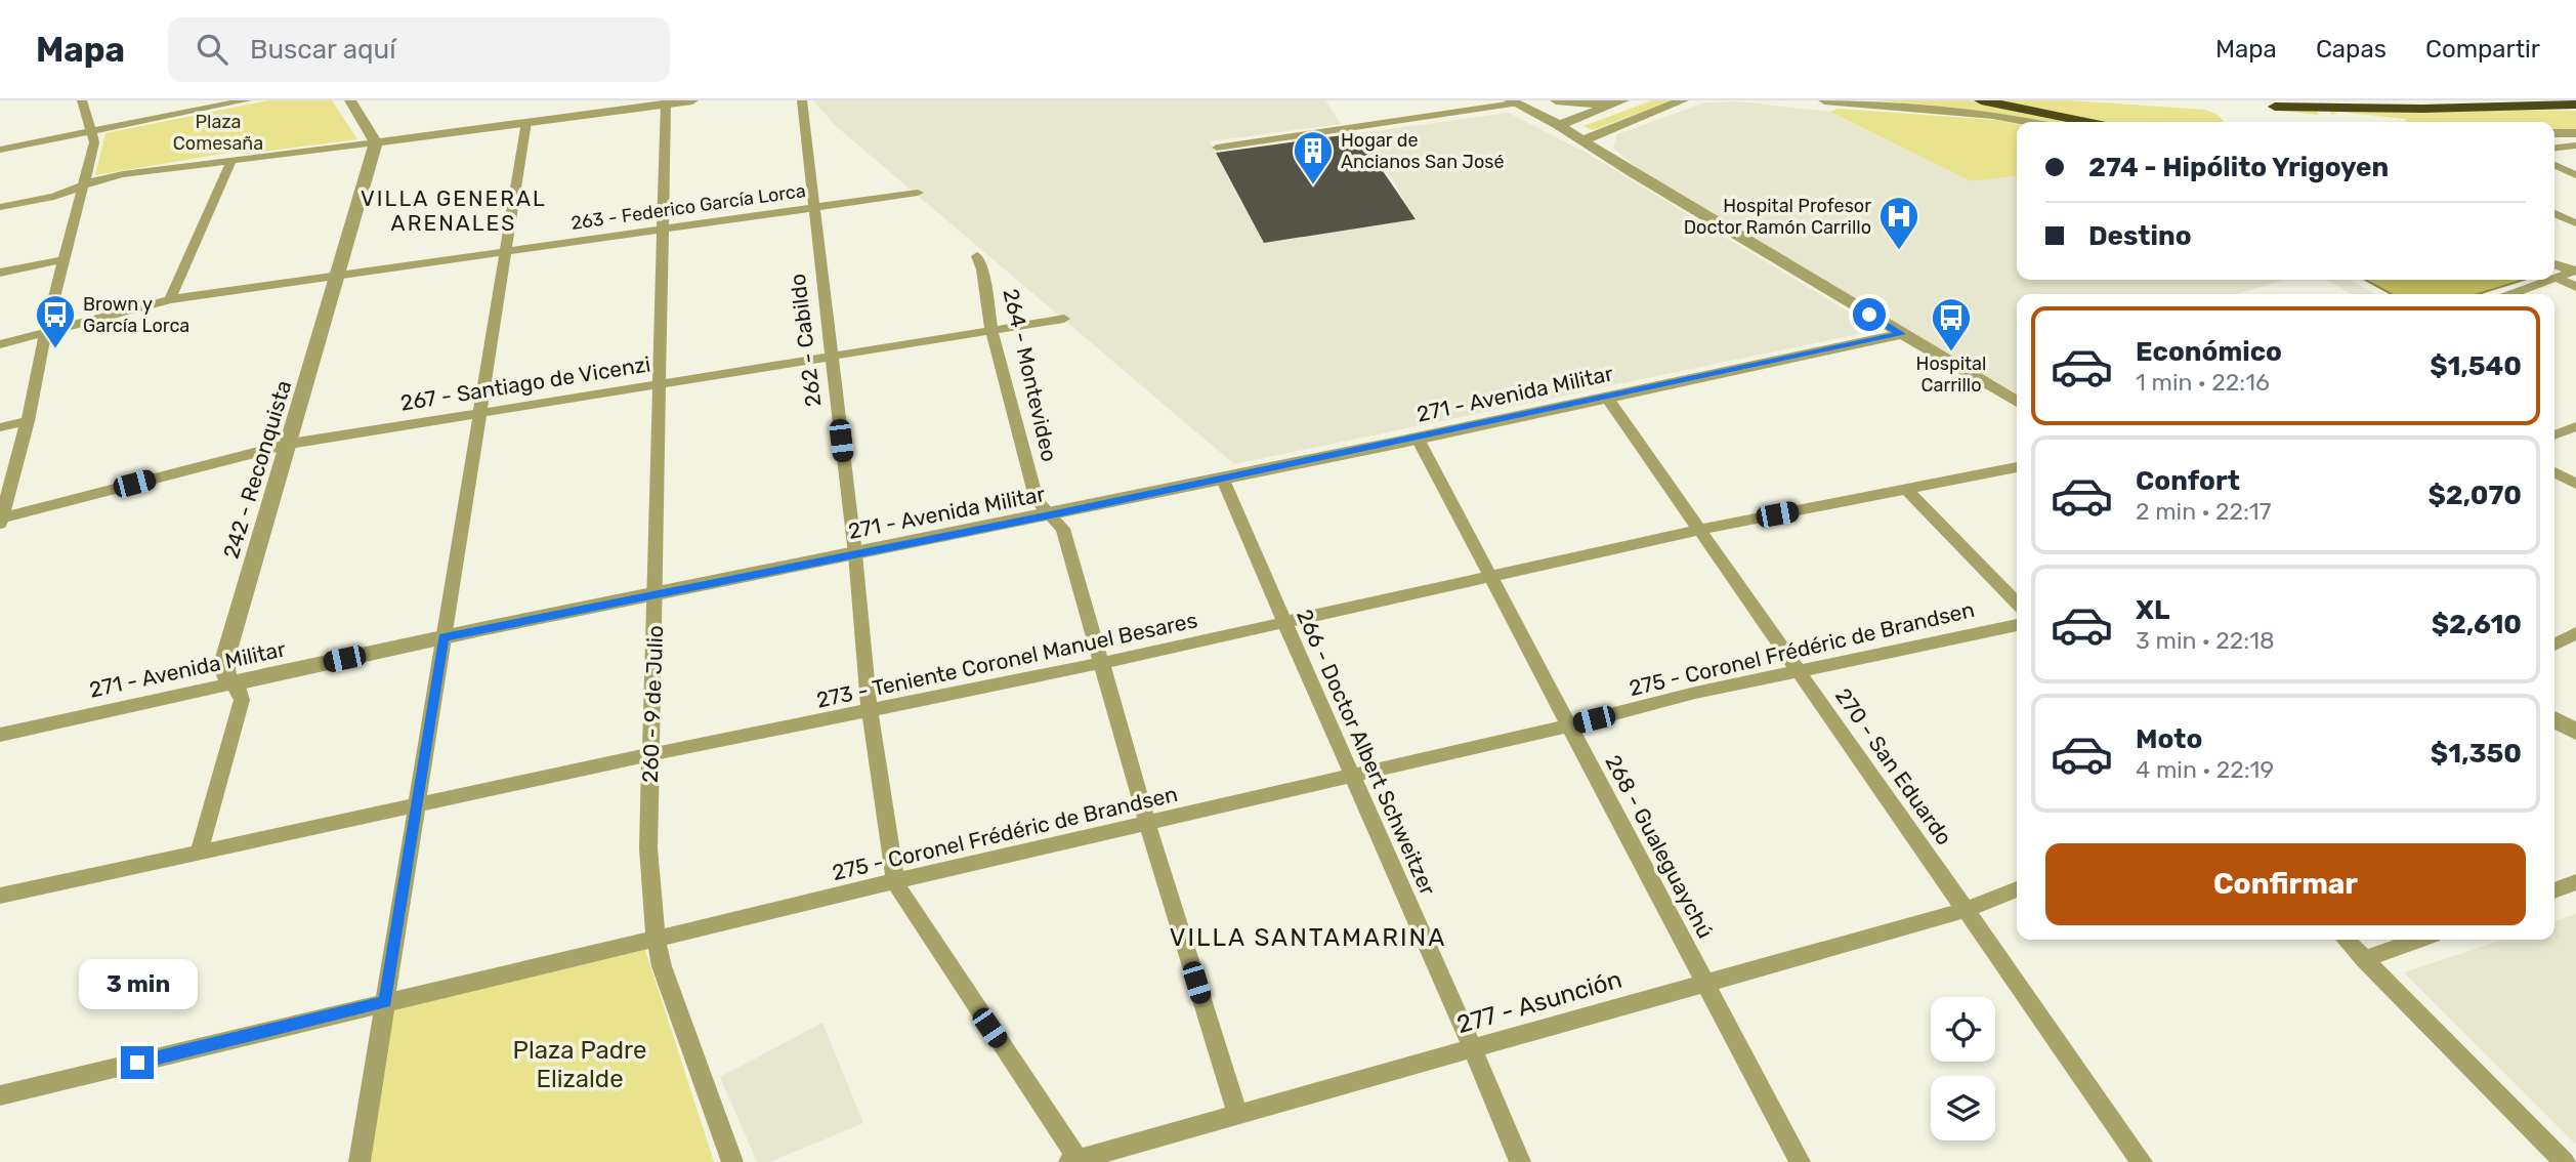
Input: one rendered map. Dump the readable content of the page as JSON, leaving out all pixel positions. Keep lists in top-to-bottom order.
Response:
{
  "streets": {
    "street": [
      "263 - Federico García Lorca",
      "262 - Cabildo",
      "264 - Montevideo",
      "267 - Santiago de Vicenzi",
      "271 - Avenida Militar",
      "242 - Reconquista",
      "275 - Coronel Frédéric de Brandsen",
      "273 - Teniente Coronel Manuel Besares",
      "260 - 9 de Julio",
      "266 - Doctor Albert Schweitzer",
      "270 - San Eduardo",
      "268 - Gualeguaychú",
      "277 - Asunción"
    ]
  },
  "crossings": [
    ["263 - Federico García Lorca", "262 - Cabildo"],
    ["263 - Federico García Lorca", "242 - Reconquista"],
    ["263 - Federico García Lorca", "260 - 9 de Julio"],
    ["262 - Cabildo", "267 - Santiago de Vicenzi"],
    ["262 - Cabildo", "271 - Avenida Militar"],
    ["262 - Cabildo", "275 - Coronel Frédéric de Brandsen"],
    ["262 - Cabildo", "273 - Teniente Coronel Manuel Besares"],
    ["262 - Cabildo", "277 - Asunción"],
    ["264 - Montevideo", "267 - Santiago de Vicenzi"],
    ["264 - Montevideo", "271 - Avenida Militar"],
    ["264 - Montevideo", "275 - Coronel Frédéric de Brandsen"],
    ["264 - Montevideo", "273 - Teniente Coronel Manuel Besares"],
    ["264 - Montevideo", "277 - Asunción"],
    ["267 - Santiago de Vicenzi", "242 - Reconquista"],
    ["267 - Santiago de Vicenzi", "260 - 9 de Julio"],
    ["271 - Avenida Militar", "242 - Reconquista"],
    ["271 - Avenida Militar", "260 - 9 de Julio"],
    ["271 - Avenida Militar", "266 - Doctor Albert Schweitzer"],
    ["271 - Avenida Militar", "270 - San Eduardo"],
    ["271 - Avenida Militar", "268 - Gualeguaychú"],
    ["242 - Reconquista", "273 - Teniente Coronel Manuel Besares"],
    ["275 - Coronel Frédéric de Brandsen", "260 - 9 de Julio"],
    ["275 - Coronel Frédéric de Brandsen", "266 - Doctor Albert Schweitzer"],
    ["275 - Coronel Frédéric de Brandsen", "270 - San Eduardo"],
    ["275 - Coronel Frédéric de Brandsen", "268 - Gualeguaychú"],
    ["273 - Teniente Coronel Manuel Besares", "260 - 9 de Julio"],
    ["273 - Teniente Coronel Manuel Besares", "266 - Doctor Albert Schweitzer"],
    ["273 - Teniente Coronel Manuel Besares", "270 - San Eduardo"],
    ["273 - Teniente Coronel Manuel Besares", "268 - Gualeguaychú"],
    ["266 - Doctor Albert Schweitzer", "277 - Asunción"],
    ["270 - San Eduardo", "277 - Asunción"],
    ["268 - Gualeguaychú", "277 - Asunción"]
  ],
  "districts": ["VILLA GENERAL ARENALES", "VILLA SANTAMARINA"],
  "parks": ["Plaza Comesaña", "Plaza Padre Elizalde"],
  "places": {
    "building": ["Hogar de Ancianos San José"],
    "hospital": ["Hospital Profesor Doctor Ramón Carrillo"],
    "bus stop": ["Brown y García Lorca", "Hospital Carrillo"]
  },
  "page": {
    "header": "Mapa",
    "search": "Buscar aquí",
    "nav": ["Mapa", "Capas", "Compartir"],
    "banner": ["274 - Hipólito Yrigoyen", "Destino"],
    "list": [
      {
        "name": "Económico",
        "note": "1 min · 22:16",
        "value": "$1,540"
      },
      {
        "name": "Confort",
        "note": "2 min · 22:17",
        "value": "$2,070"
      },
      {
        "name": "XL",
        "note": "3 min · 22:18",
        "value": "$2,610"
      },
      {
        "name": "Moto",
        "note": "4 min · 22:19",
        "value": "$1,350"
      }
    ],
    "buttons": "Confirmar",
    "bubble": "3 min"
  }
}
